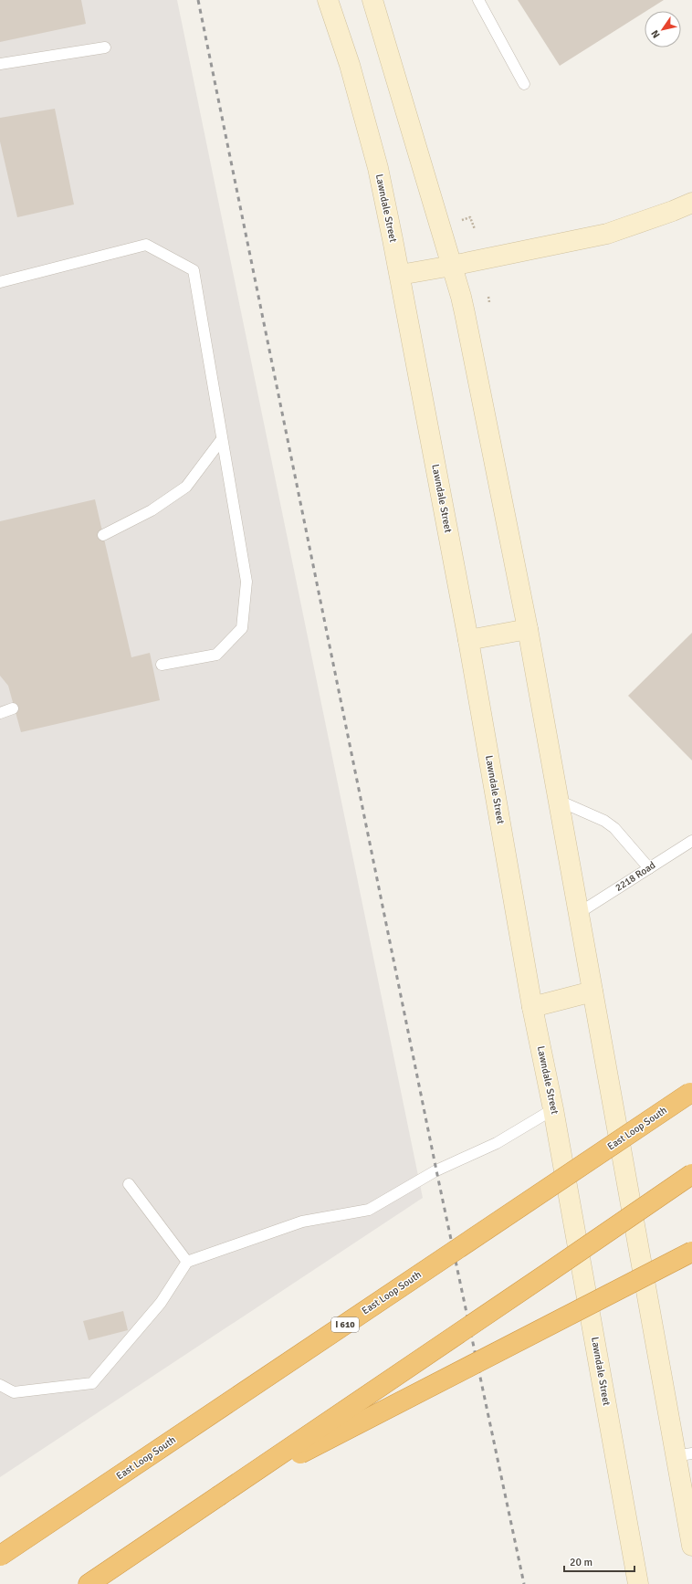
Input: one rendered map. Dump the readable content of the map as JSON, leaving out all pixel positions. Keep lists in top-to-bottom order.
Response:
{
  "streets": {
    "highway": ["East Loop South", "I 610"],
    "main road": ["Lawndale Street"],
    "lane": ["2218 Road"]
  },
  "scale_bar": "20 m",
  "north": "bottom left"
}
